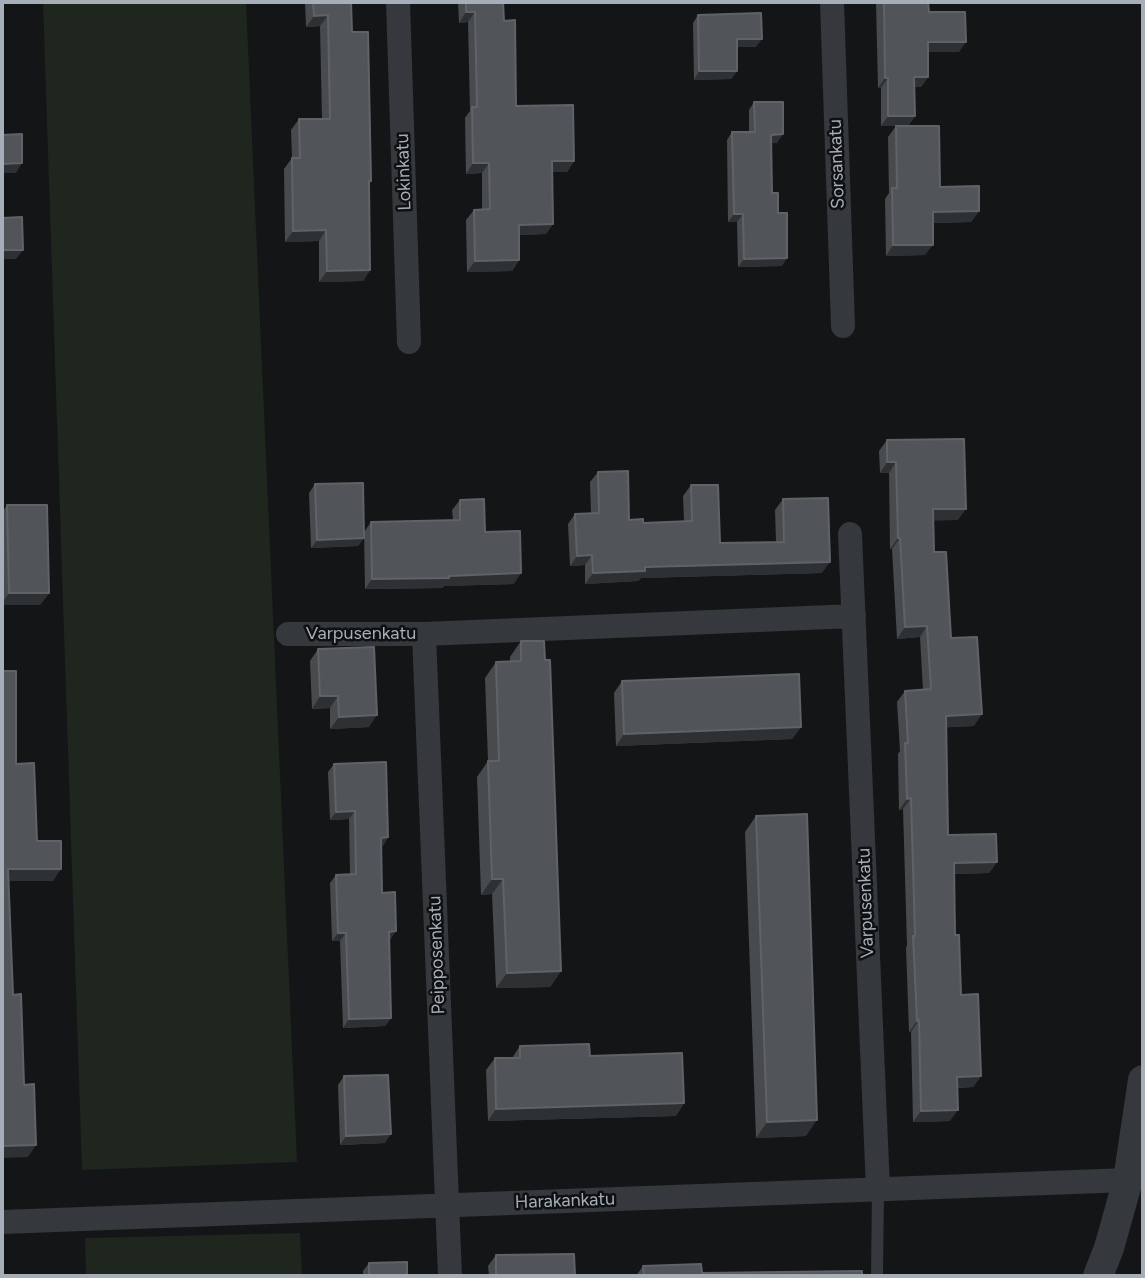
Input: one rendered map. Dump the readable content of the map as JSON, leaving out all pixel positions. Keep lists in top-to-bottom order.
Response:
{
  "streets": {
    "street": [
      "Sorsankatu",
      "Lokinkatu",
      "Varpusenkatu",
      "Peipposenkatu",
      "Harakankatu"
    ]
  },
  "crossings": [
    ["Varpusenkatu", "Peipposenkatu"],
    ["Varpusenkatu", "Harakankatu"],
    ["Peipposenkatu", "Harakankatu"]
  ]
}
